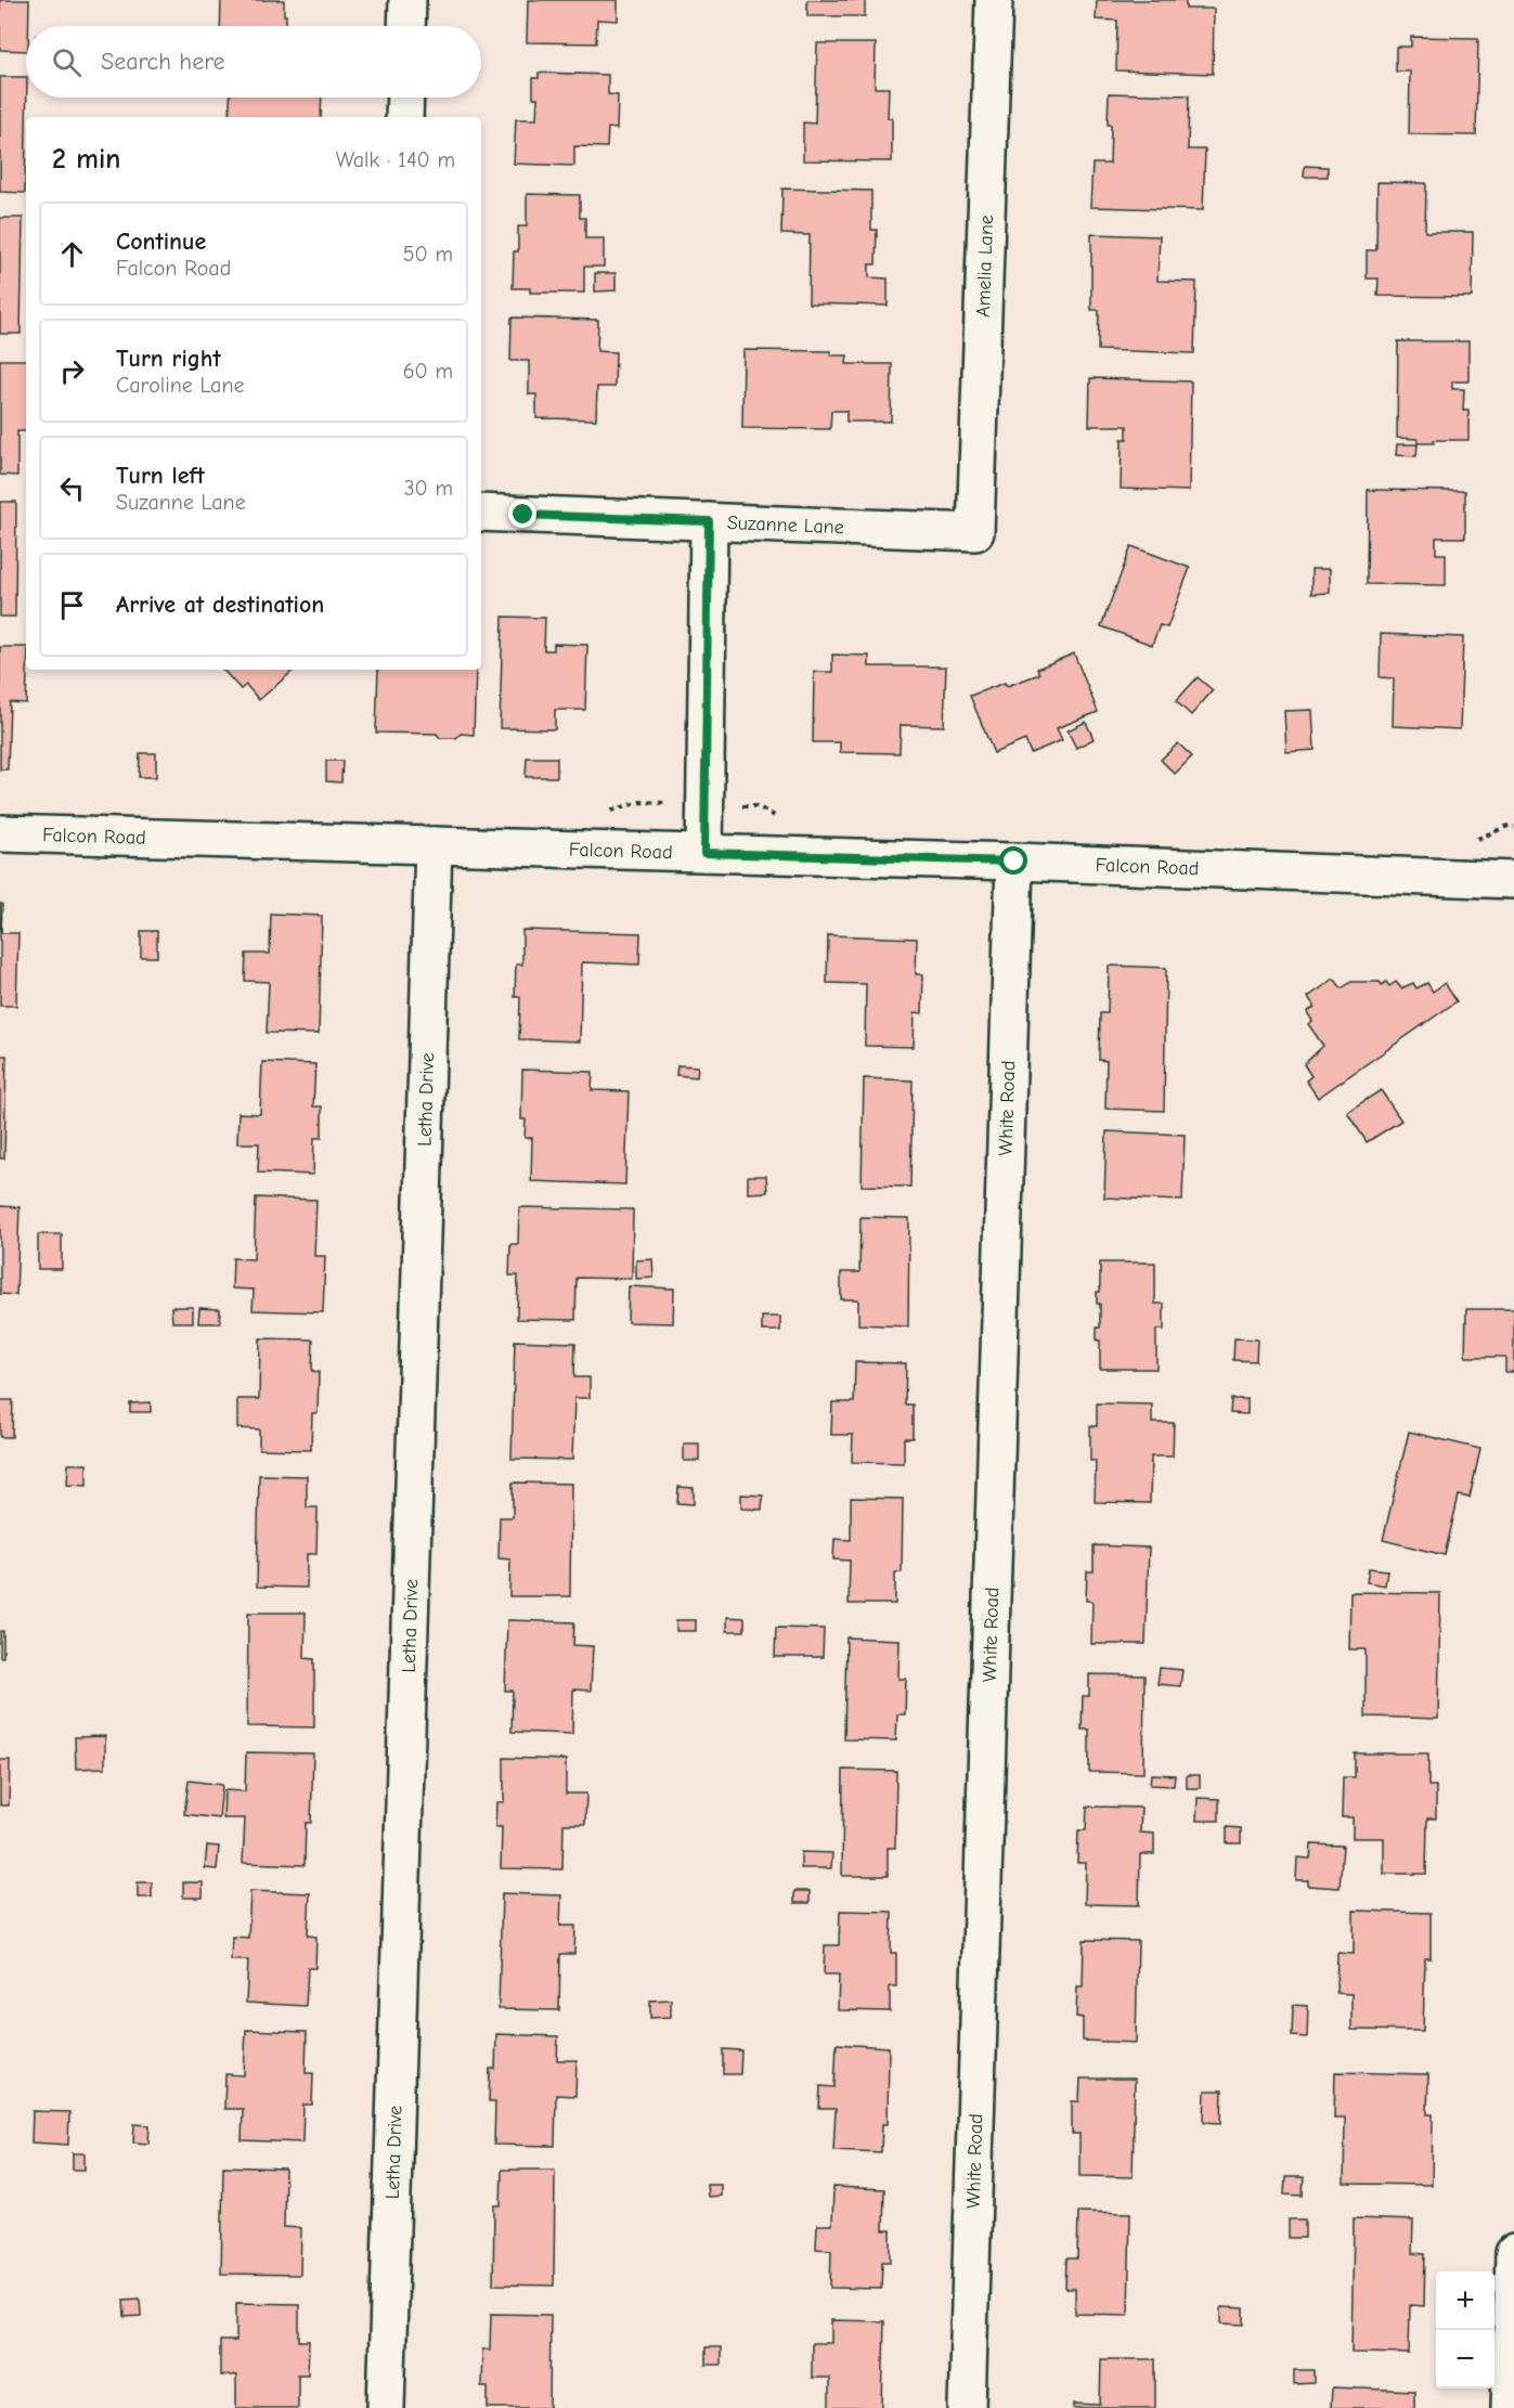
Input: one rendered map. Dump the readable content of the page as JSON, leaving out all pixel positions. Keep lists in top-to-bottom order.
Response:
{
  "streets": {
    "street": [
      "Amelia Lane",
      "Suzanne Lane",
      "Falcon Road",
      "Letha Drive",
      "White Road"
    ]
  },
  "crossings": [
    ["Amelia Lane", "Suzanne Lane"],
    ["Falcon Road", "Letha Drive"],
    ["Falcon Road", "White Road"]
  ],
  "page": {
    "search": "Search here",
    "heading": ["2 min", "Walk · 140 m"],
    "list": [
      ["Continue", "Falcon Road", "50 m"],
      ["Turn right", "Caroline Lane", "60 m"],
      ["Turn left", "Suzanne Lane", "30 m"],
      "Arrive at destination"
    ],
    "map_buttons": ["+", "−"]
  }
}
